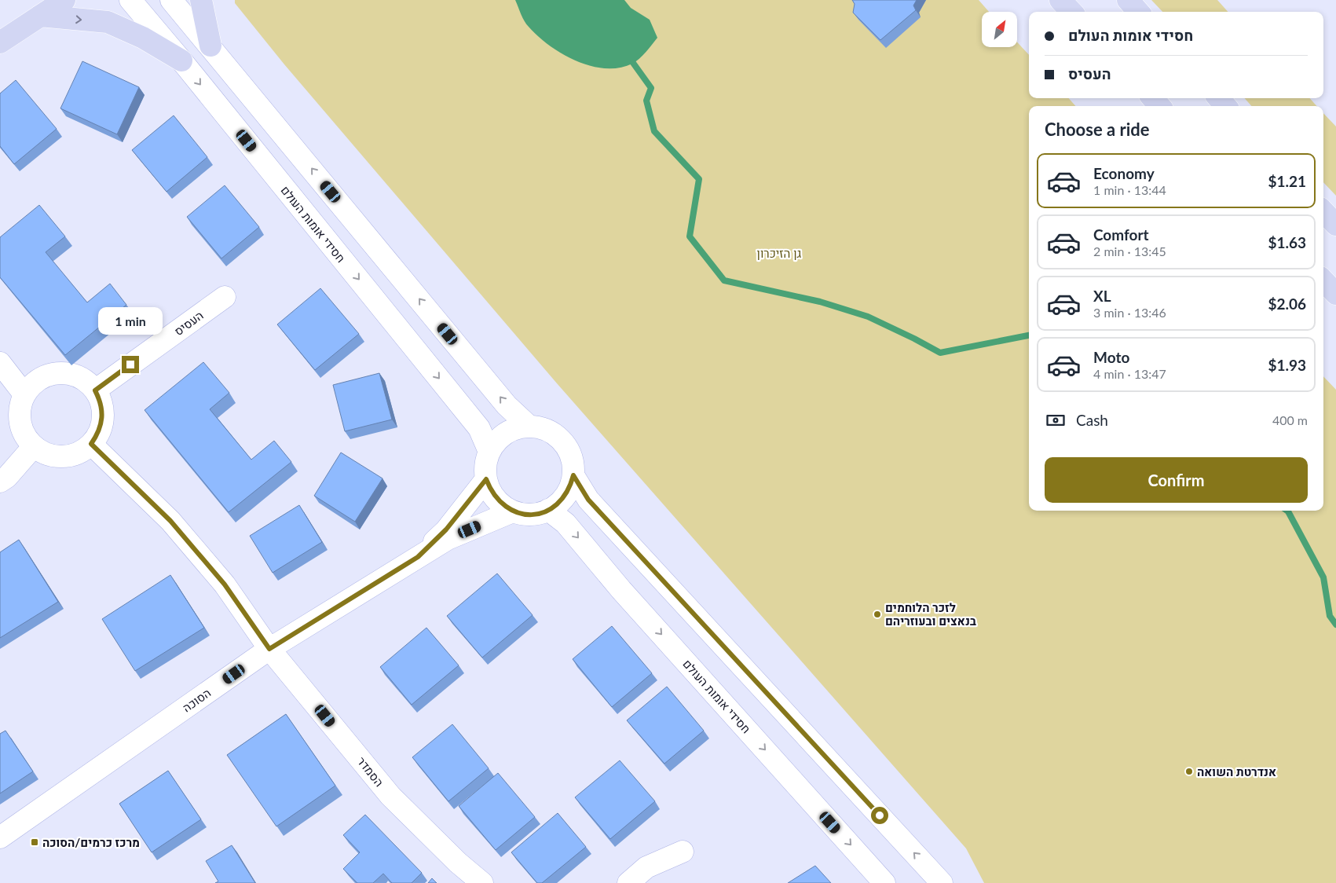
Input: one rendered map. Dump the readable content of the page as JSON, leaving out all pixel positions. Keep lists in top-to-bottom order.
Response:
{
  "streets": {
    "street": [
      "חסידי אומות העולם",
      "העסיס",
      "הסוכה",
      "הסמדר"
    ]
  },
  "crossings": [
    ["חסידי אומות העולם", "הסוכה"],
    ["העסיס", "הסמדר"],
    ["הסוכה", "הסמדר"]
  ],
  "parks": ["גן הזיכרון"],
  "places": {
    "other": ["לזכר הלוחמים בנאצים ובעוזריהם", "אנדרטת השואה"],
    "transit": ["מרכז כרמים/הסוכה"]
  },
  "north": "top right",
  "page": {
    "banner": ["חסידי אומות העולם", "העסיס"],
    "heading": "Choose a ride",
    "list": [
      {
        "name": "Economy",
        "note": "1 min · 13:44",
        "value": "$1.21"
      },
      {
        "name": "Comfort",
        "note": "2 min · 13:45",
        "value": "$1.63"
      },
      {
        "name": "XL",
        "note": "3 min · 13:46",
        "value": "$2.06"
      },
      {
        "name": "Moto",
        "note": "4 min · 13:47",
        "value": "$1.93"
      }
    ],
    "bubble": "1 min",
    "pay": ["Cash", "400 m"],
    "buttons": "Confirm"
  }
}
